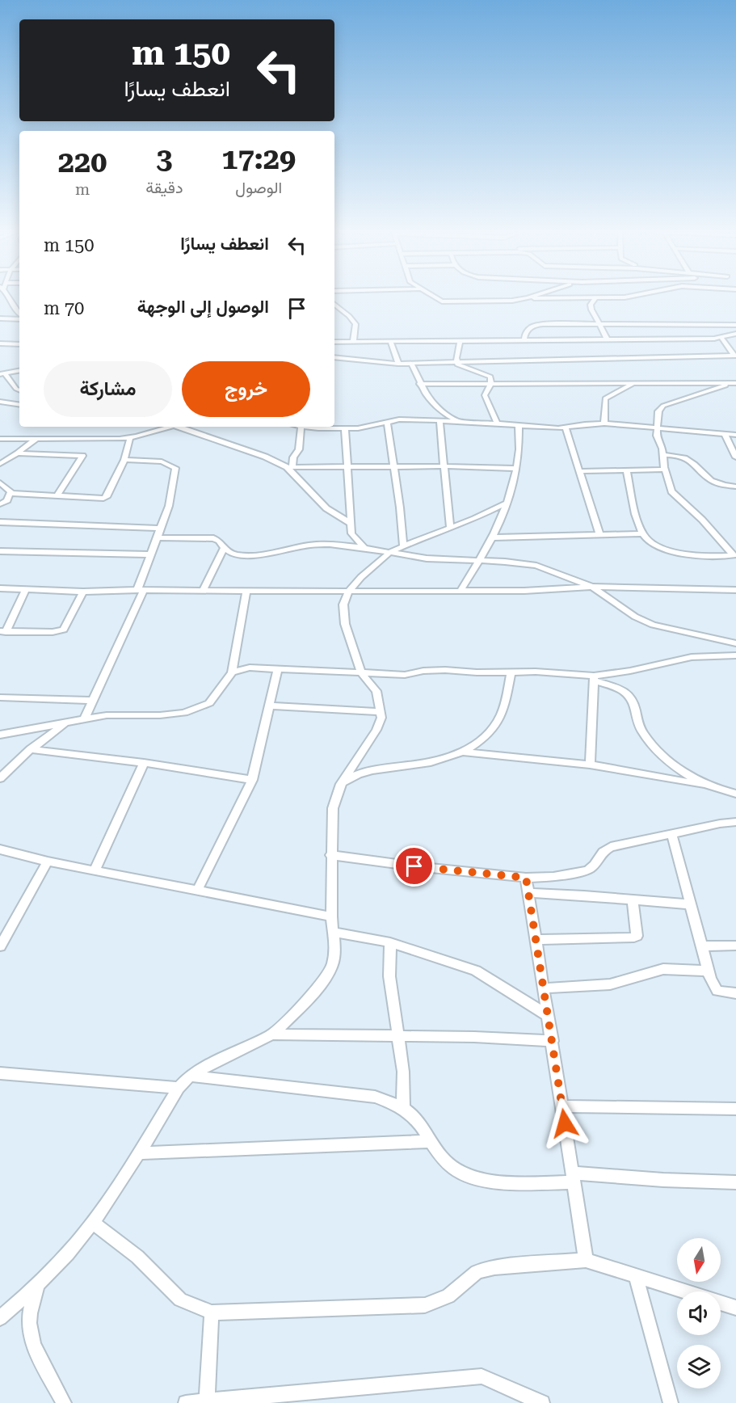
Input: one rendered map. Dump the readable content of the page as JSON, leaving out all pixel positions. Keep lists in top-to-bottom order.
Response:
{
  "north": "bottom",
  "page": {
    "turn": ["150 m", "انعطف يسارًا"],
    "eta": [
      "17:29",
      "الوصول",
      "3",
      "دقيقة",
      "220",
      "m"
    ],
    "list": [
      {
        "name": "انعطف يسارًا",
        "value": "150 m"
      },
      {
        "name": "الوصول إلى الوجهة",
        "value": "70 m"
      }
    ],
    "buttons": ["خروج", "مشاركة"]
  }
}
